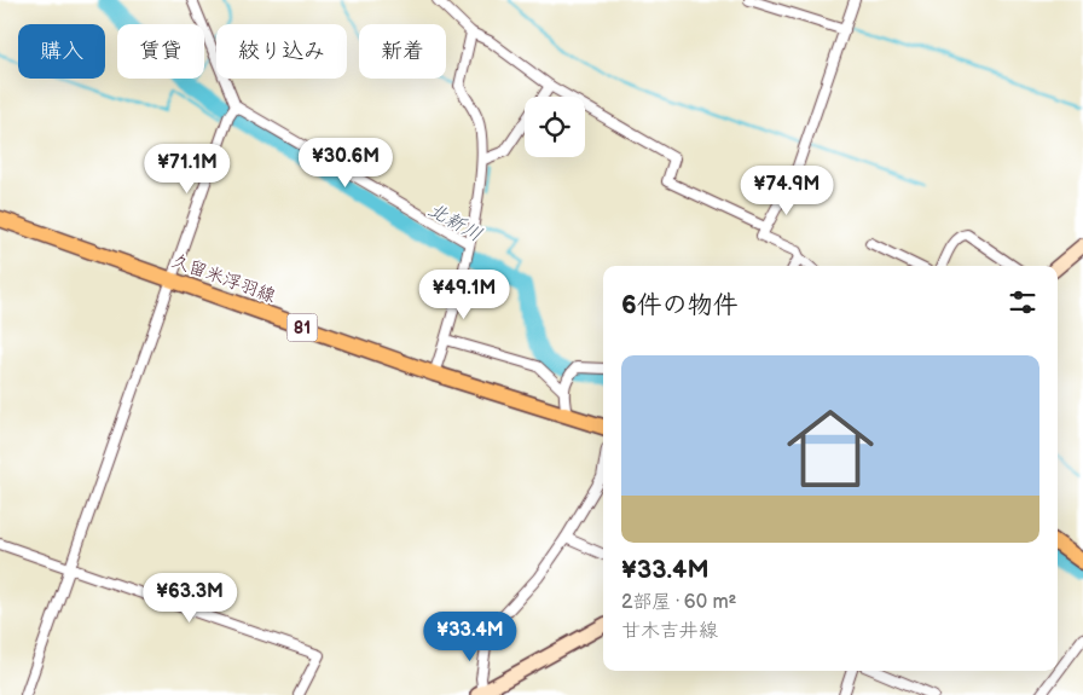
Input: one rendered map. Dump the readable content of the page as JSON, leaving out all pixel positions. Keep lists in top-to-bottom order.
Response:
{
  "streets": {
    "main road": ["久留米浮羽線", "81"]
  },
  "water": ["北新川"],
  "page": {
    "chip": [
      "購入",
      "賃貸",
      "絞り込み",
      "新着"
    ],
    "price": [
      "¥30.6M",
      "¥71.1M",
      "¥74.9M",
      "¥49.1M",
      "¥63.3M",
      "¥33.4M"
    ],
    "heading": "6件の物件",
    "list": [
      {
        "name": "¥33.4M",
        "note": "2部屋 · 60 m² · 甘木吉井線"
      }
    ]
  }
}
